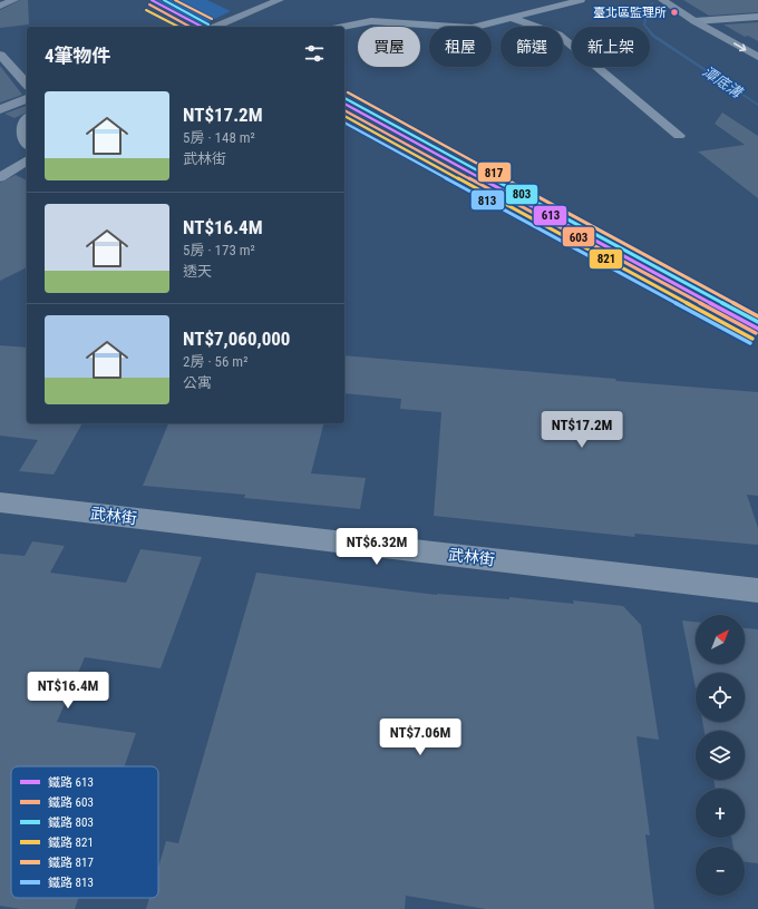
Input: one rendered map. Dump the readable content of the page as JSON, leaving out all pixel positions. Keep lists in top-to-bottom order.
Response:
{
  "streets": {
    "street": ["武林街"]
  },
  "water": ["潭底溝"],
  "places": ["臺北區監理所"],
  "lines": [
    "rail line 613",
    "rail line 803",
    "rail line 817",
    "rail line 603",
    "rail line 821",
    "rail line 813"
  ],
  "legend": [
    "鐵路 613",
    "鐵路 603",
    "鐵路 803",
    "鐵路 821",
    "鐵路 817",
    "鐵路 813"
  ],
  "north": "top right",
  "page": {
    "chip": [
      "買屋",
      "租屋",
      "篩選",
      "新上架"
    ],
    "heading": "4筆物件",
    "list": [
      {
        "name": "NT$17.2M",
        "note": "5房 · 148 m² · 武林街"
      },
      {
        "name": "NT$16.4M",
        "note": "5房 · 173 m² · 透天"
      },
      {
        "name": "NT$7,060,000",
        "note": "2房 · 56 m² · 公寓"
      }
    ],
    "price": [
      "NT$17.2M",
      "NT$6.32M",
      "NT$16.4M",
      "NT$7.06M"
    ],
    "map_buttons": ["+", "−"]
  }
}
